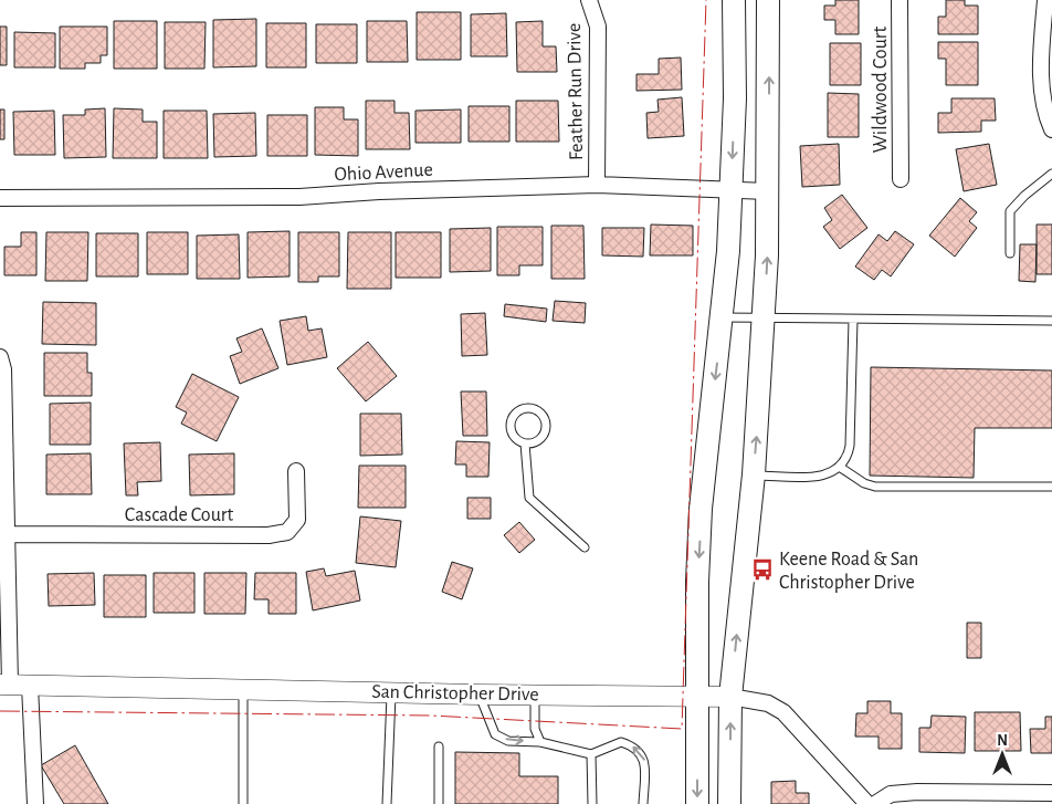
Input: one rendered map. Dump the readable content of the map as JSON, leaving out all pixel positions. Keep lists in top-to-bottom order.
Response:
{
  "streets": {
    "street": [
      "Wildwood Court",
      "Feather Run Drive",
      "Ohio Avenue",
      "Cascade Court",
      "San Christopher Drive"
    ]
  },
  "crossings": [
    ["Feather Run Drive", "Ohio Avenue"]
  ],
  "places": {
    "bus stop": ["Keene Road & San Christopher Drive"]
  },
  "north": "top"
}
